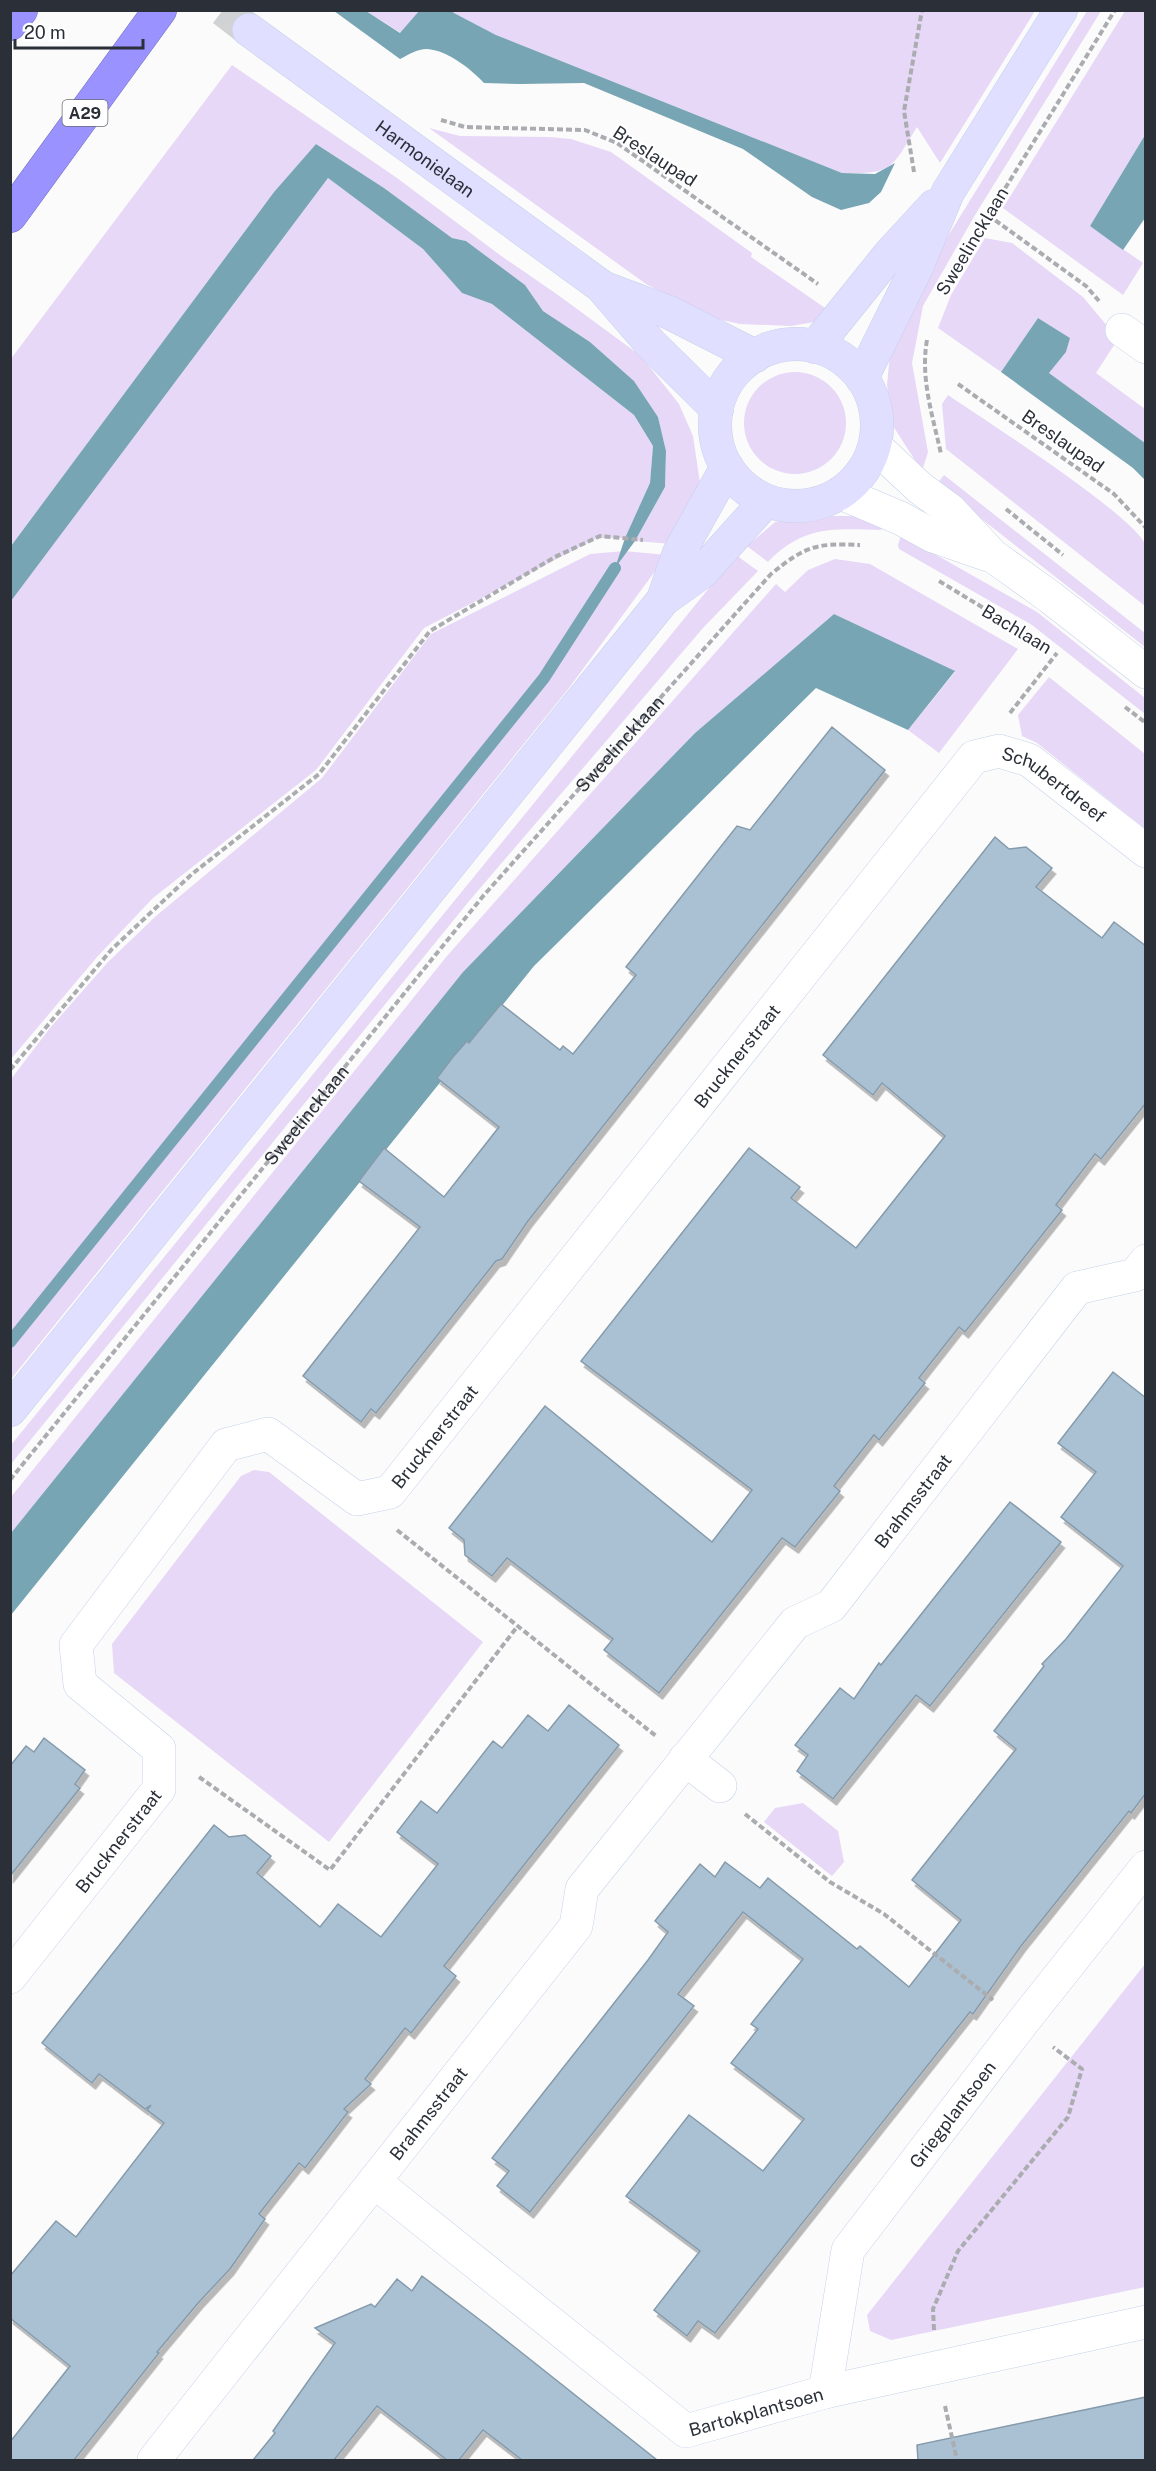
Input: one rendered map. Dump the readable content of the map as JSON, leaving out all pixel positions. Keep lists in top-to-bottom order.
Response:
{
  "streets": {
    "highway": ["A29"],
    "main road": ["Harmonielaan", "Sweelincklaan"],
    "street": [
      "Schubertdreef",
      "Brucknerstraat",
      "Brahmsstraat",
      "Griegplantsoen",
      "Bartokplantsoen"
    ],
    "path": ["Breslaupad", "Bachlaan"]
  },
  "crossings": [
    ["Harmonielaan", "Sweelincklaan"],
    ["Bachlaan", "Schubertdreef"],
    ["Schubertdreef", "Brucknerstraat"],
    ["Brahmsstraat", "Bartokplantsoen"],
    ["Griegplantsoen", "Bartokplantsoen"]
  ],
  "scale_bar": "20 m"
}
